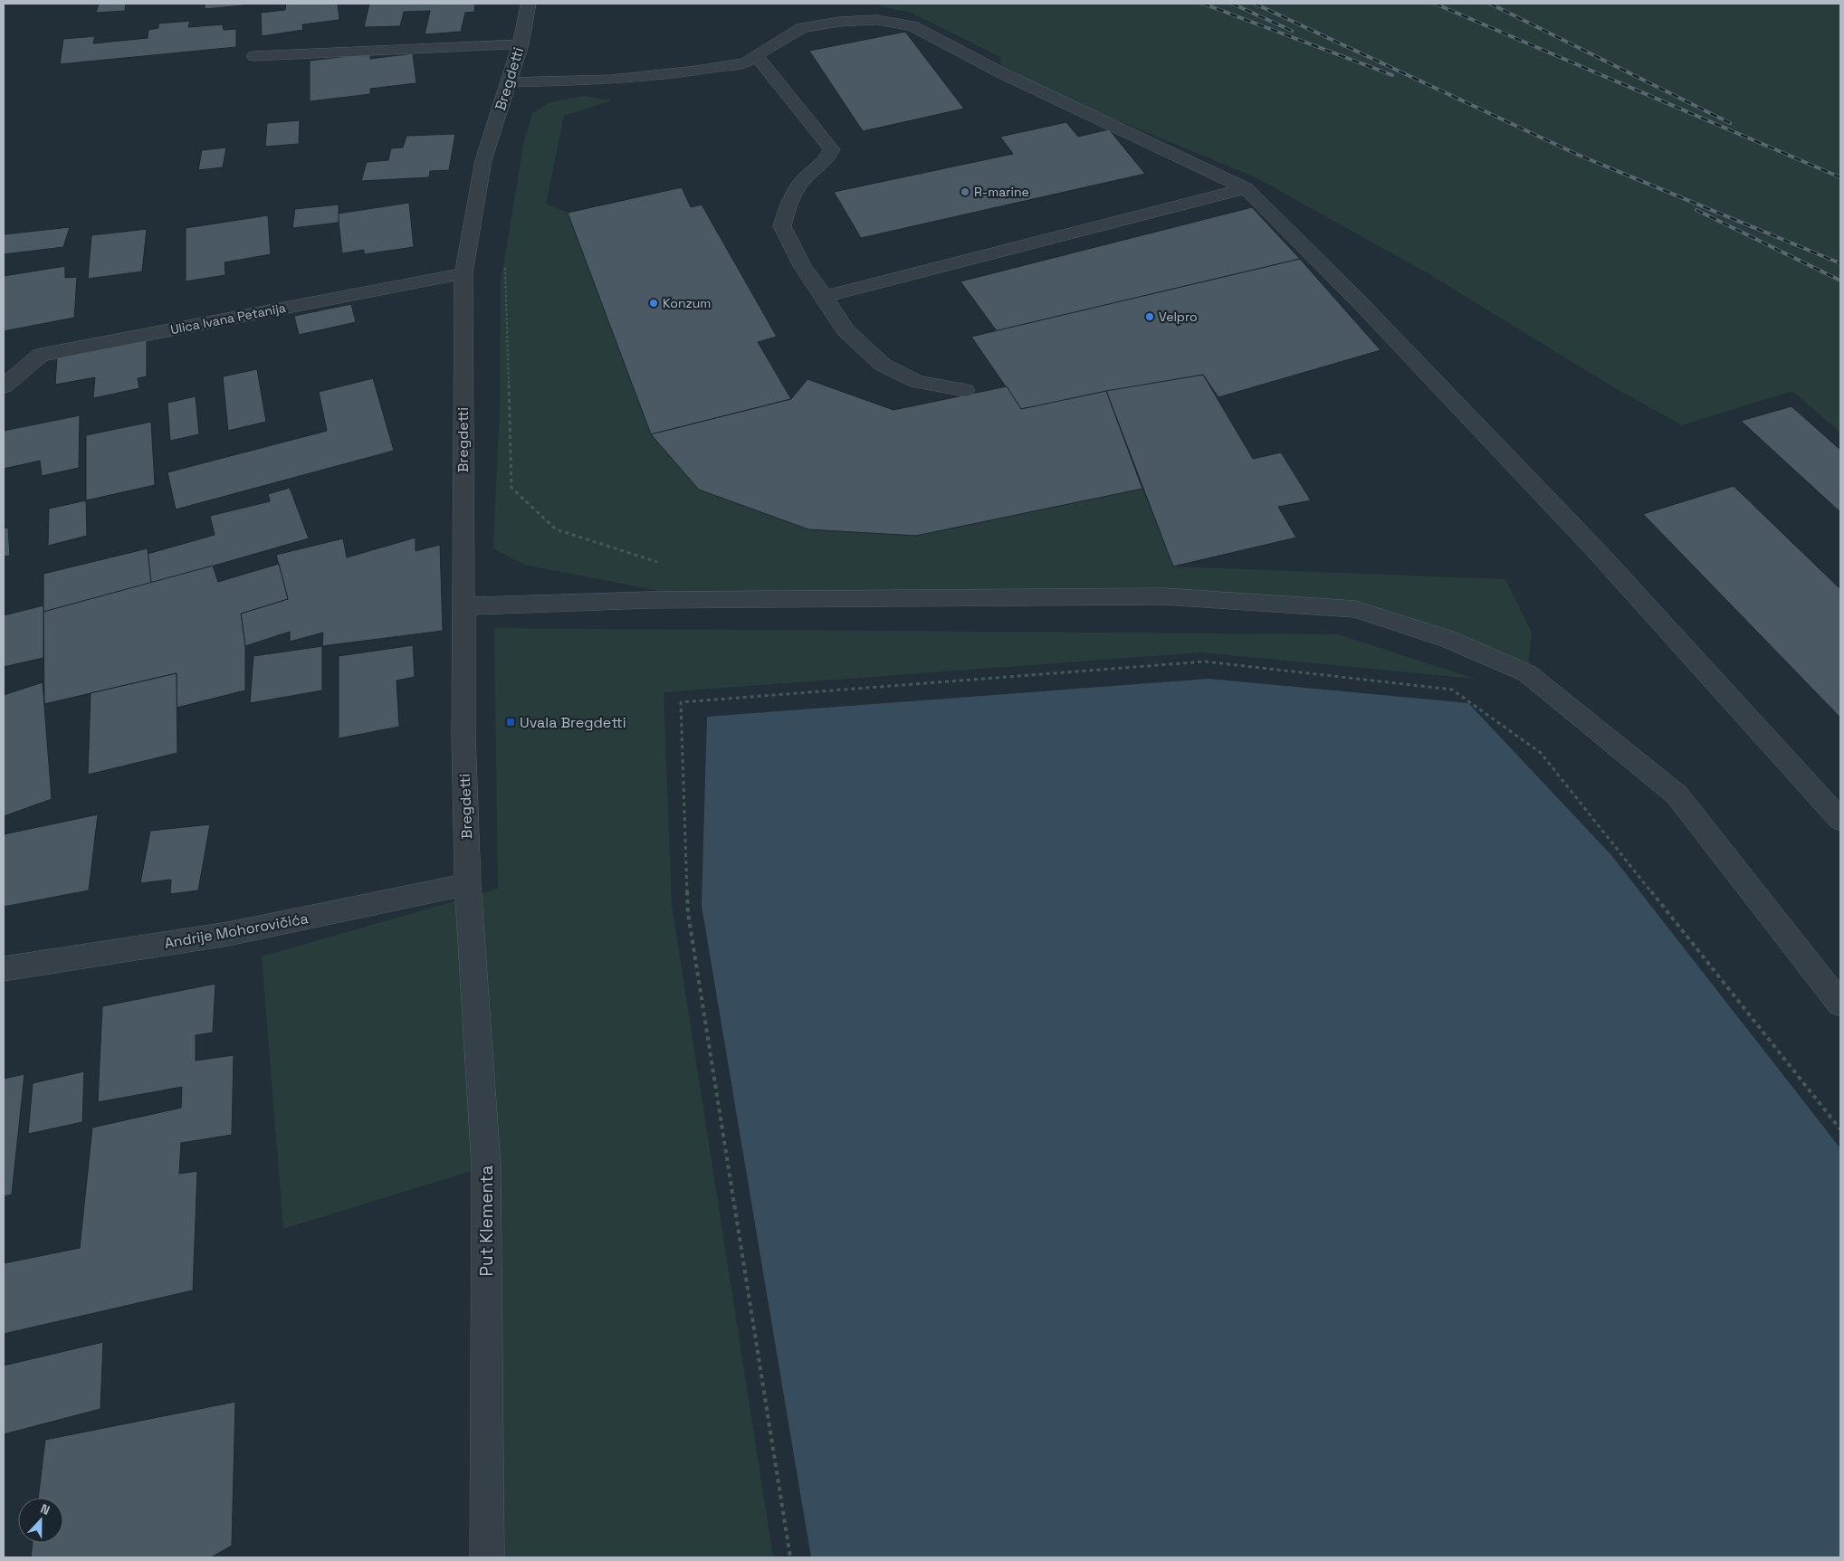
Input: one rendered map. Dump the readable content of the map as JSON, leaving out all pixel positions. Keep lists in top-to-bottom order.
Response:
{
  "streets": {
    "street": [
      "Bregdetti",
      "Ulica Ivana Petanija",
      "Andrije Mohorovičića",
      "Put Klementa"
    ]
  },
  "crossings": [
    ["Bregdetti", "Ulica Ivana Petanija"],
    ["Bregdetti", "Andrije Mohorovičića"],
    ["Bregdetti", "Put Klementa"],
    ["Andrije Mohorovičića", "Put Klementa"]
  ],
  "places": {
    "other": ["R-marine", "Konzum", "Velpro"],
    "transit": ["Uvala Bregdetti"]
  },
  "north": "top"
}
